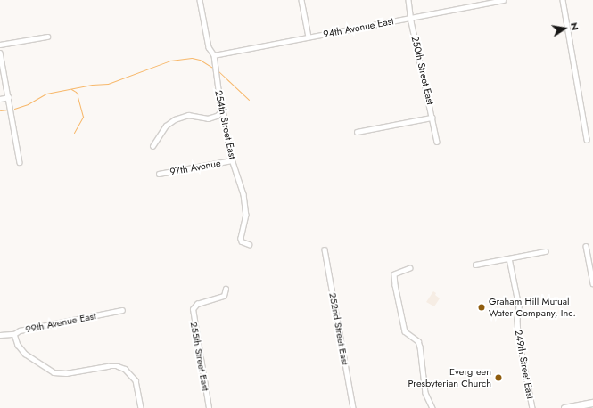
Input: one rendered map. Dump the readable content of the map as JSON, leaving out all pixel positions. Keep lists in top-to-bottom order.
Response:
{
  "streets": {
    "street": [
      "94th Avenue East",
      "250th Street East",
      "254th Street East",
      "97th Avenue",
      "99th Avenue East",
      "252nd Street East",
      "255th Street East",
      "249th Street East"
    ]
  },
  "crossings": [
    ["94th Avenue East", "250th Street East"],
    ["94th Avenue East", "254th Street East"],
    ["254th Street East", "97th Avenue"]
  ],
  "places": ["Graham Hill Mutual Water Company, Inc.", "Evergreen Presbyterian Church"],
  "north": "right"
}
